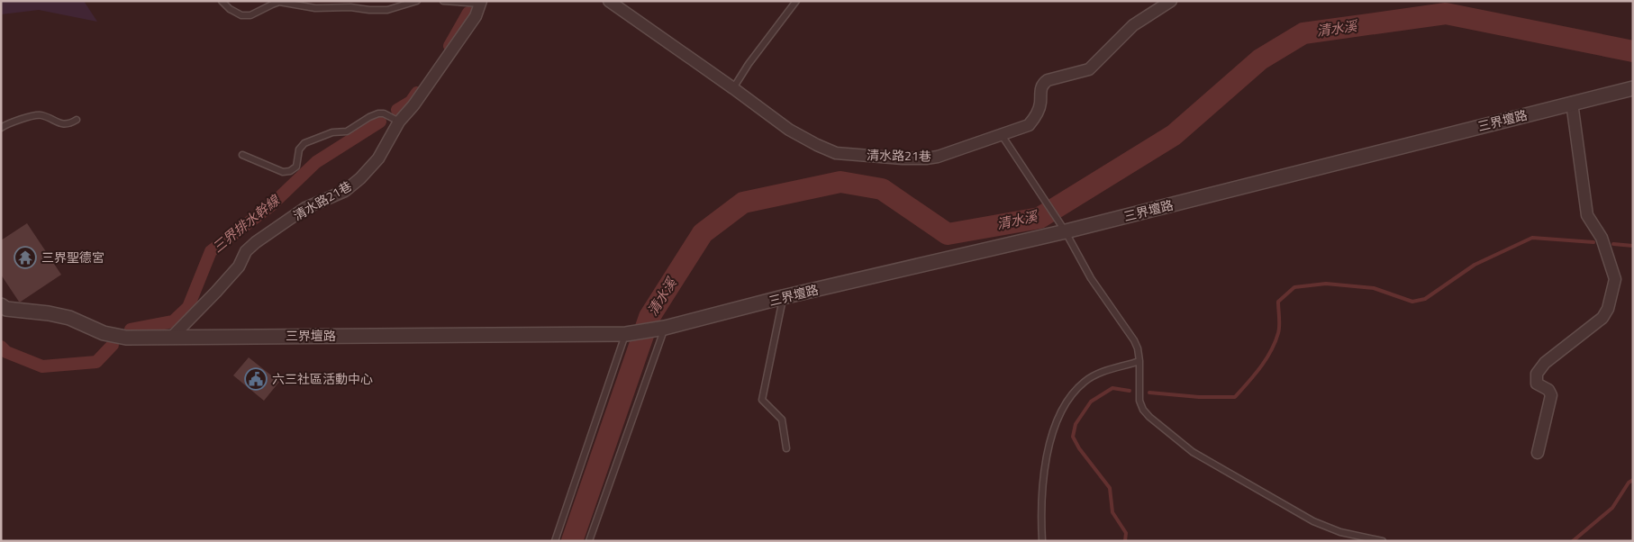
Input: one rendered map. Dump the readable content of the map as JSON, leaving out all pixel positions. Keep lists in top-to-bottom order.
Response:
{
  "streets": {
    "street": ["三界壇路", "清水路21巷"]
  },
  "crossings": [
    ["三界壇路", "清水路21巷"]
  ],
  "water": ["清水溪", "三界排水幹線"],
  "places": {
    "temple": ["三界聖德宮"],
    "public building": ["六三社區活動中心"]
  }
}
